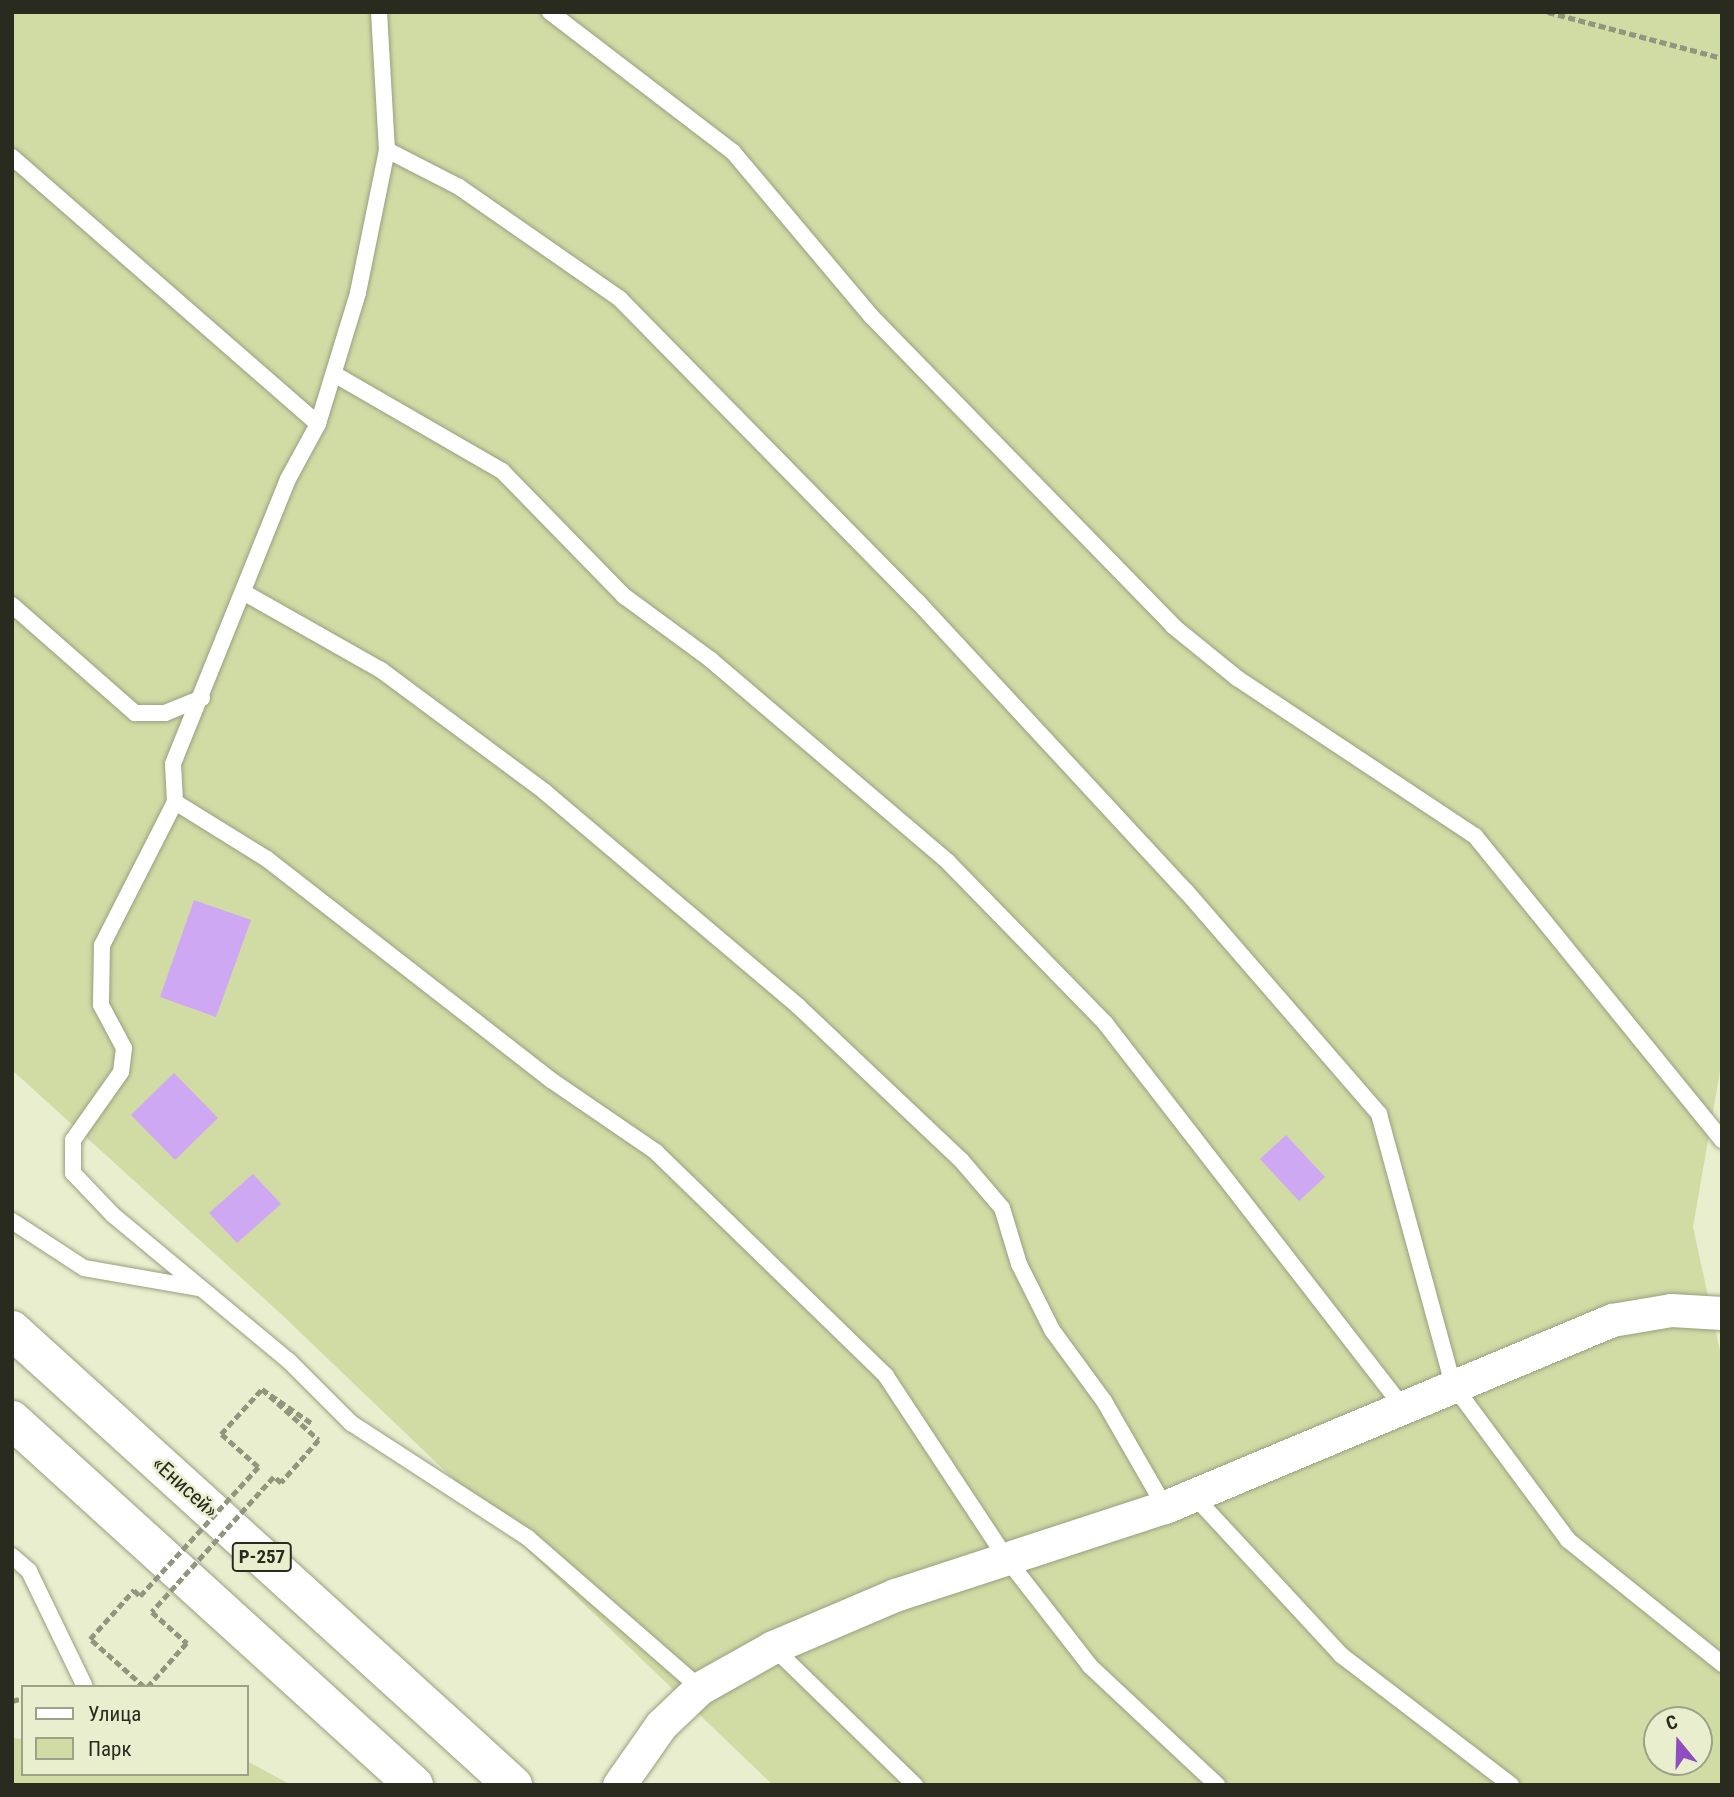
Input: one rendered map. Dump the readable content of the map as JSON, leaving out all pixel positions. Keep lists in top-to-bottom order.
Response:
{
  "streets": {
    "highway": ["«Енисей»", "Р-257"]
  },
  "legend": ["Улица", "Парк"],
  "north": "top"
}
